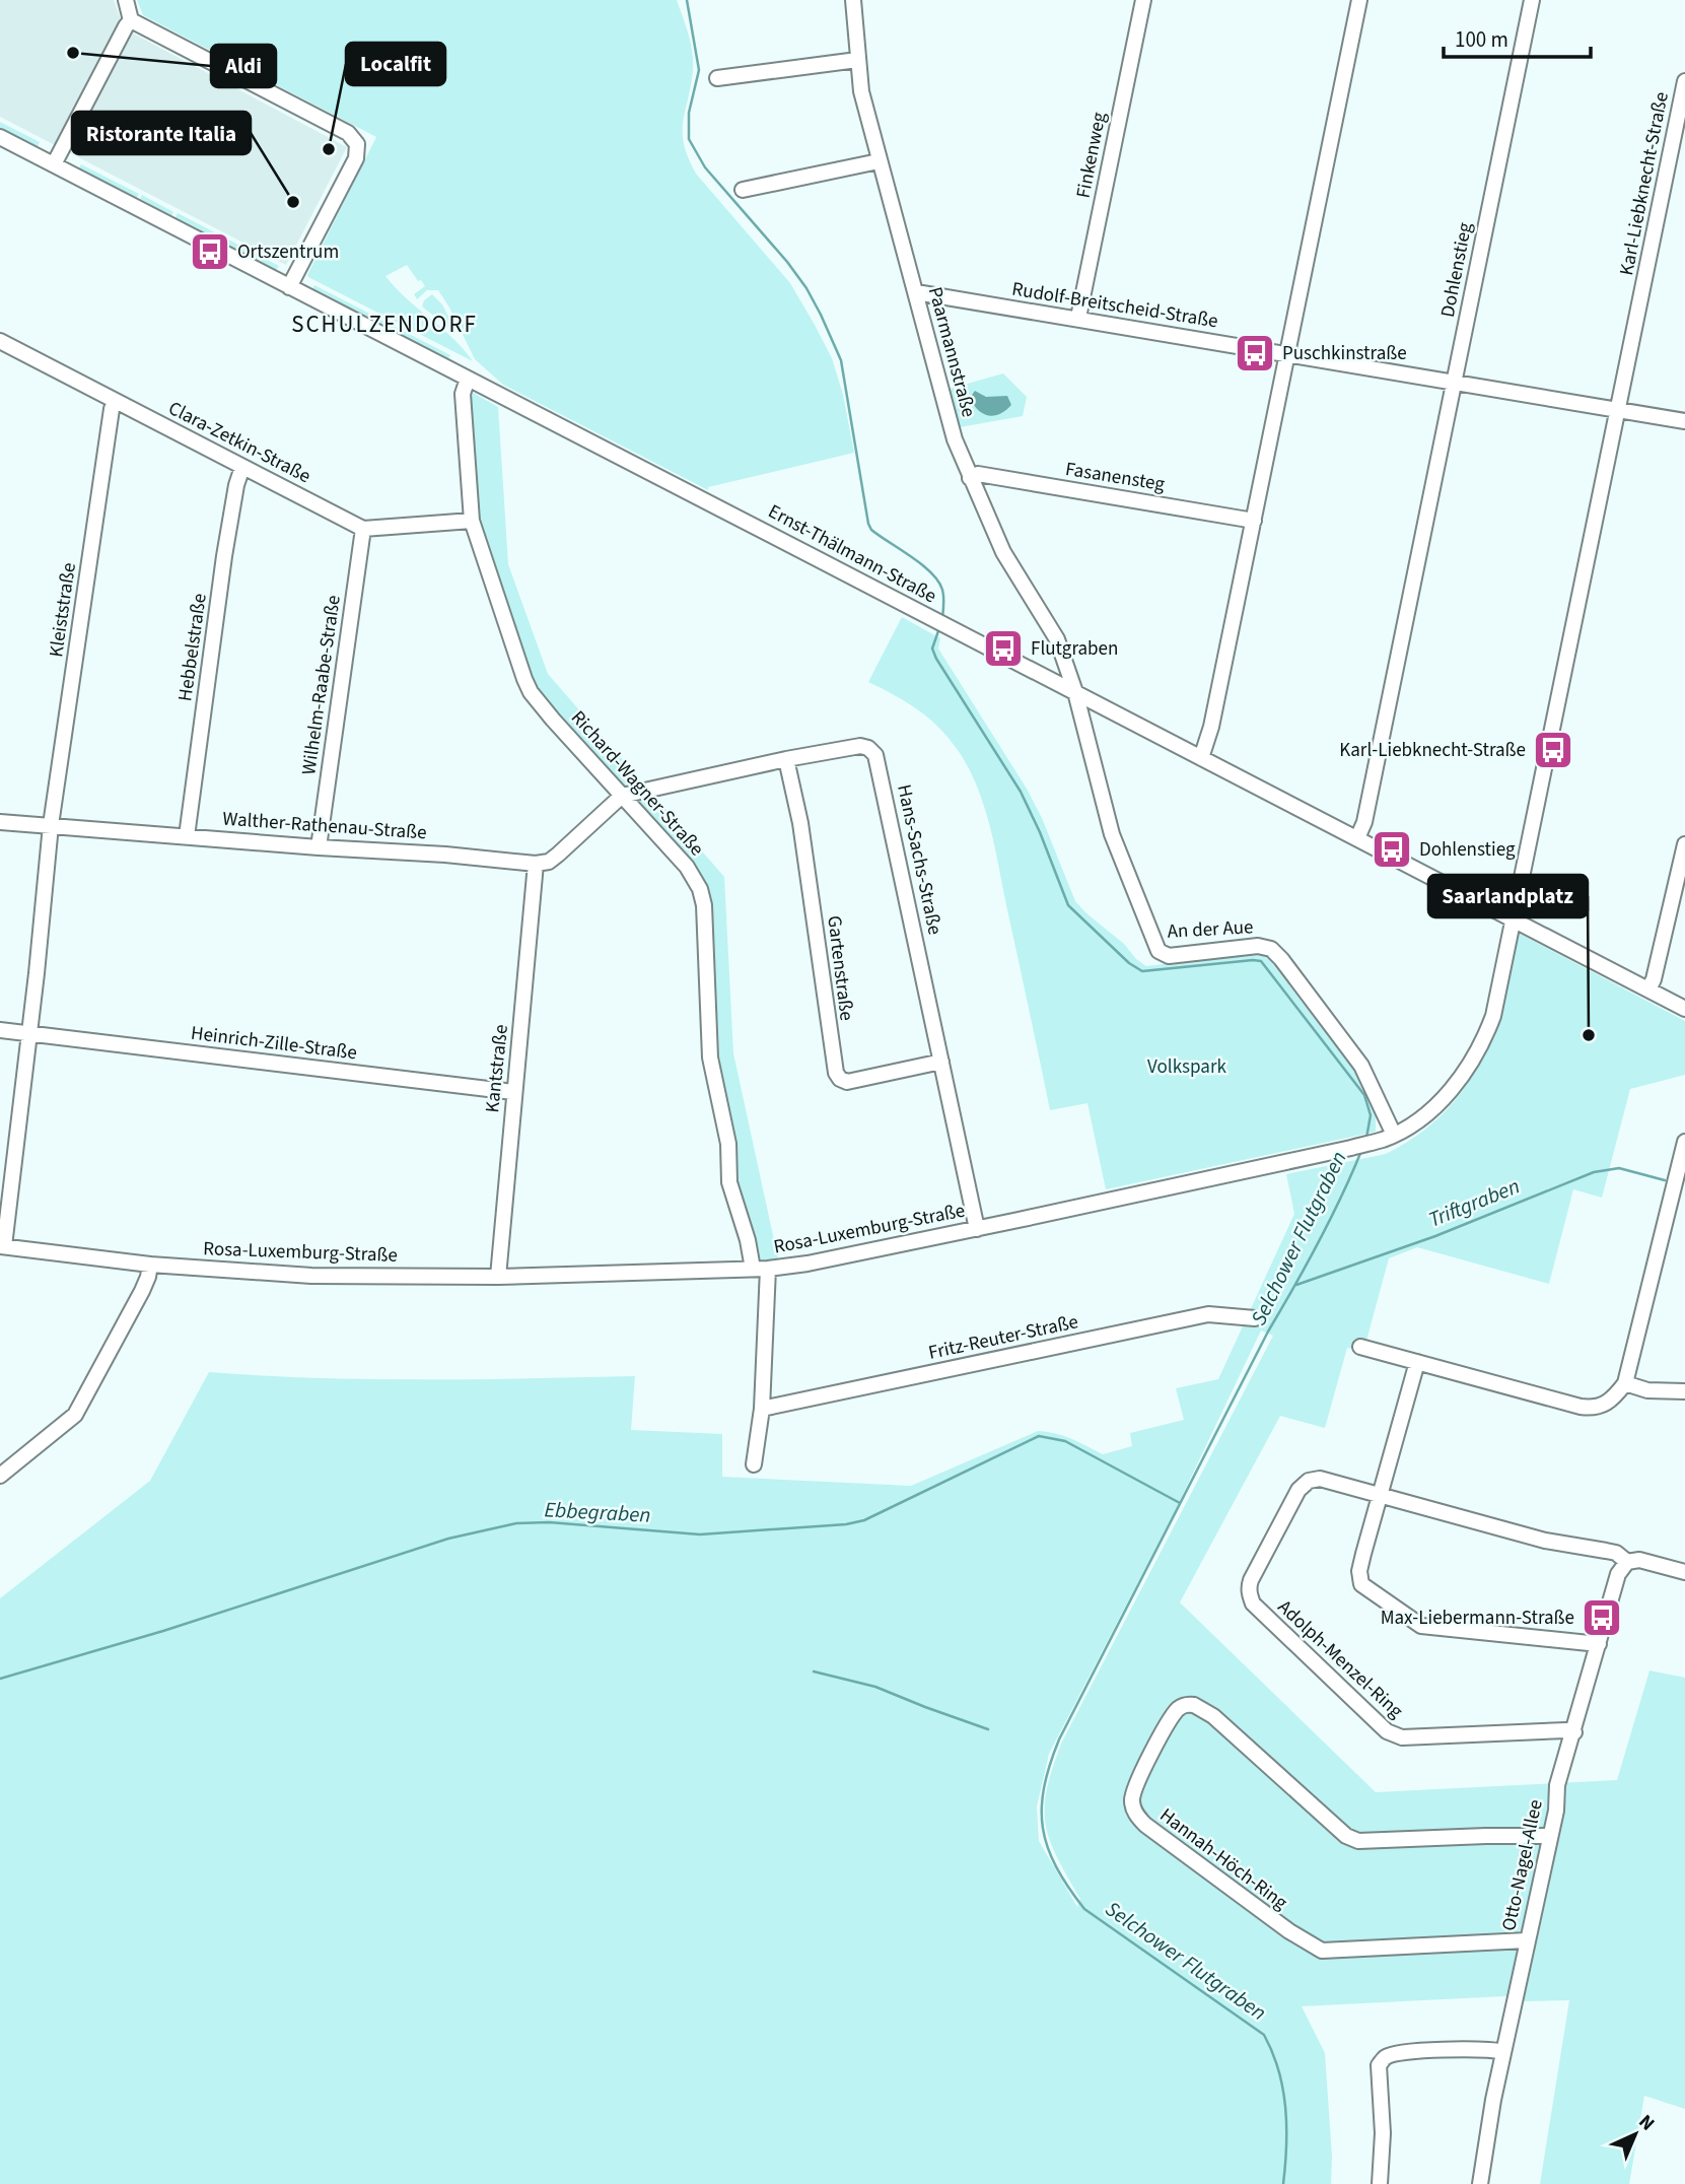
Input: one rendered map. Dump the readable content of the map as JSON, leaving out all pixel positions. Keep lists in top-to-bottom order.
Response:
{
  "streets": {
    "street": [
      "Finkenweg",
      "Karl-Liebknecht-Straße",
      "Dohlenstieg",
      "Rudolf-Breitscheid-Straße",
      "Paarmannstraße",
      "Clara-Zetkin-Straße",
      "Fasanensteg",
      "Ernst-Thälmann-Straße",
      "Kleiststraße",
      "Hebbelstraße",
      "Wilhelm-Raabe-Straße",
      "Richard-Wagner-Straße",
      "Walther-Rathenau-Straße",
      "Hans-Sachs-Straße",
      "An der Aue",
      "Gartenstraße",
      "Heinrich-Zille-Straße",
      "Kantstraße",
      "Rosa-Luxemburg-Straße",
      "Fritz-Reuter-Straße",
      "Adolph-Menzel-Ring",
      "Hannah-Höch-Ring",
      "Otto-Nagel-Allee"
    ]
  },
  "crossings": [
    ["Finkenweg", "Rudolf-Breitscheid-Straße"],
    ["Karl-Liebknecht-Straße", "Rudolf-Breitscheid-Straße"],
    ["Karl-Liebknecht-Straße", "Ernst-Thälmann-Straße"],
    ["Karl-Liebknecht-Straße", "Rosa-Luxemburg-Straße"],
    ["Dohlenstieg", "Rudolf-Breitscheid-Straße"],
    ["Dohlenstieg", "Ernst-Thälmann-Straße"],
    ["Rudolf-Breitscheid-Straße", "Paarmannstraße"],
    ["Paarmannstraße", "Fasanensteg"],
    ["Paarmannstraße", "Ernst-Thälmann-Straße"],
    ["Paarmannstraße", "An der Aue"],
    ["Clara-Zetkin-Straße", "Kleiststraße"],
    ["Clara-Zetkin-Straße", "Hebbelstraße"],
    ["Clara-Zetkin-Straße", "Wilhelm-Raabe-Straße"],
    ["Ernst-Thälmann-Straße", "Richard-Wagner-Straße"],
    ["Ernst-Thälmann-Straße", "An der Aue"],
    ["Ernst-Thälmann-Straße", "Rosa-Luxemburg-Straße"],
    ["Kleiststraße", "Walther-Rathenau-Straße"],
    ["Hebbelstraße", "Walther-Rathenau-Straße"],
    ["Wilhelm-Raabe-Straße", "Walther-Rathenau-Straße"],
    ["Richard-Wagner-Straße", "Hans-Sachs-Straße"],
    ["Richard-Wagner-Straße", "Rosa-Luxemburg-Straße"],
    ["Walther-Rathenau-Straße", "Kantstraße"],
    ["Hans-Sachs-Straße", "Gartenstraße"],
    ["Hans-Sachs-Straße", "Rosa-Luxemburg-Straße"],
    ["An der Aue", "Rosa-Luxemburg-Straße"],
    ["Heinrich-Zille-Straße", "Kantstraße"],
    ["Kantstraße", "Rosa-Luxemburg-Straße"],
    ["Adolph-Menzel-Ring", "Otto-Nagel-Allee"],
    ["Hannah-Höch-Ring", "Otto-Nagel-Allee"]
  ],
  "districts": ["SCHULZENDORF"],
  "water": ["Triftgraben", "Selchower Flutgraben", "Ebbegraben"],
  "parks": ["Volkspark"],
  "places": {
    "other": [
      "Aldi",
      "Localfit",
      "Ristorante Italia",
      "Saarlandplatz"
    ],
    "bus stop": [
      "Ortszentrum",
      "Puschkinstraße",
      "Flutgraben",
      "Karl-Liebknecht-Straße",
      "Dohlenstieg",
      "Max-Liebermann-Straße"
    ]
  },
  "scale_bar": "100 m",
  "north": "top right"
}
